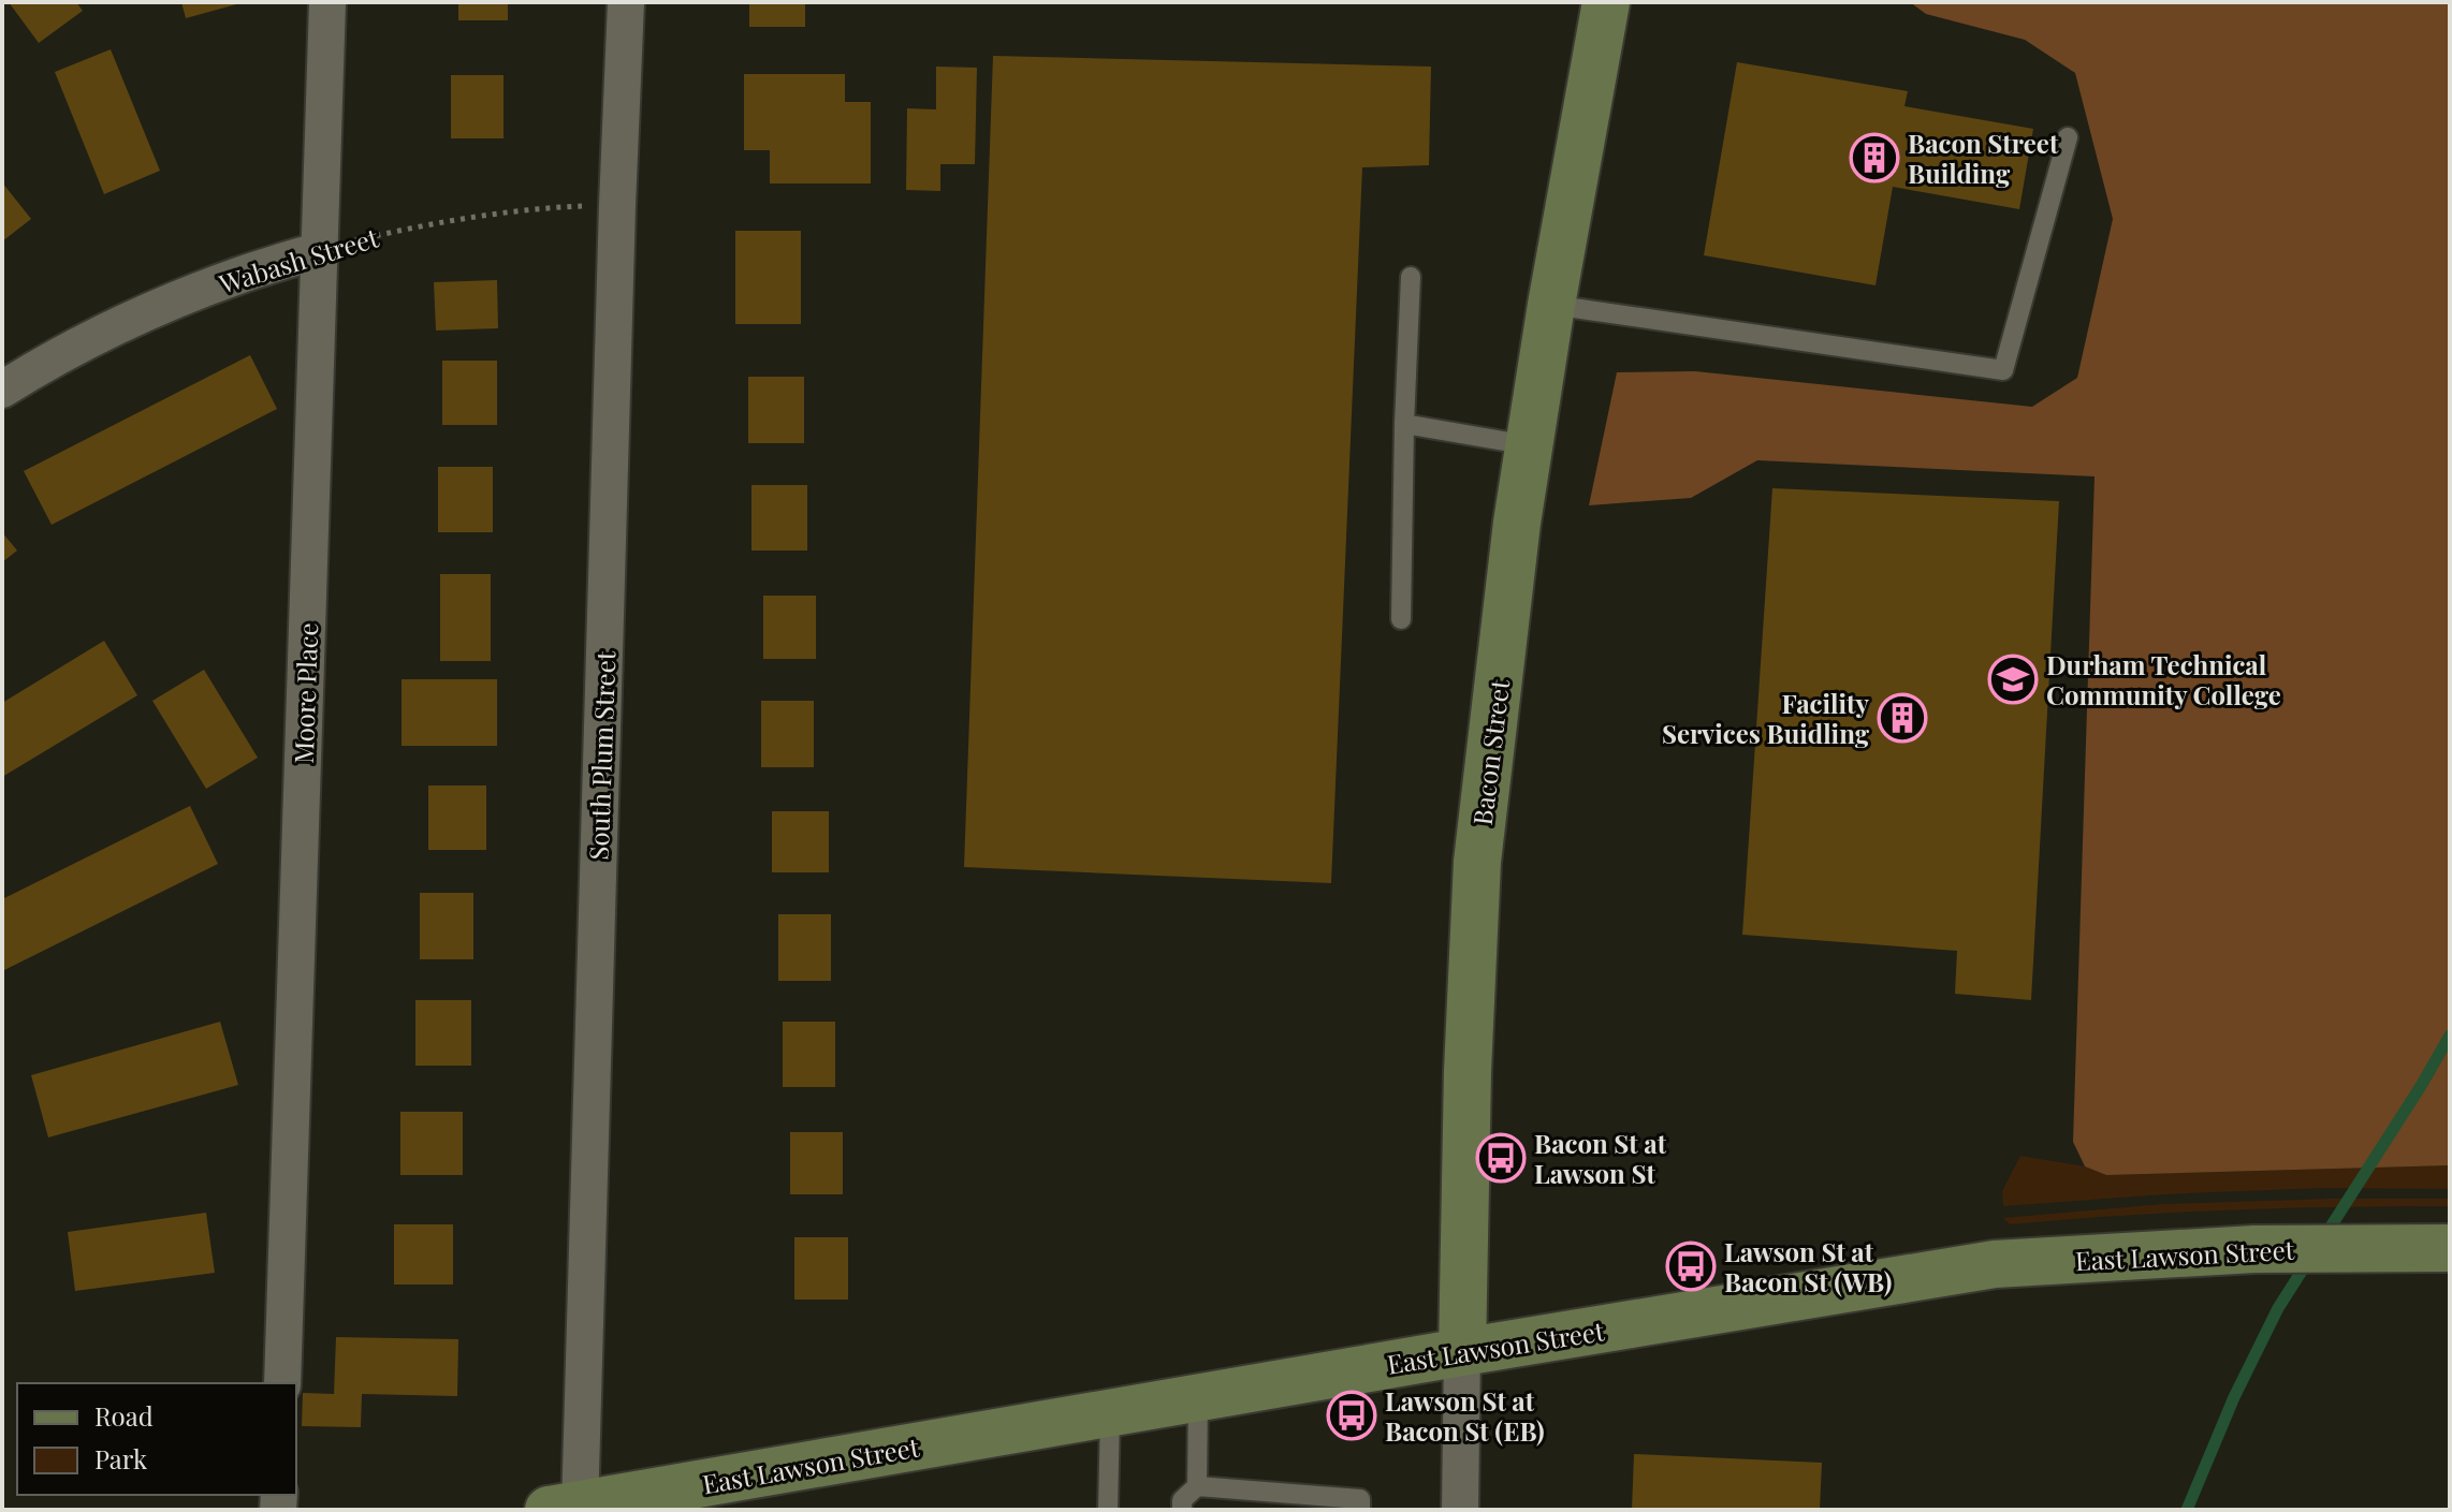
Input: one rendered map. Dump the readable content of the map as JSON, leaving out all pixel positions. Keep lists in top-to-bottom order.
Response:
{
  "streets": {
    "street": [
      "Wabash Street",
      "Moore Place",
      "Bacon Street",
      "South Plum Street",
      "East Lawson Street"
    ]
  },
  "crossings": [
    ["Wabash Street", "Moore Place"],
    ["Wabash Street", "South Plum Street"],
    ["Bacon Street", "East Lawson Street"],
    ["South Plum Street", "East Lawson Street"]
  ],
  "places": {
    "building": ["Bacon Street Building", "Facility Services Buidling"],
    "school or university": ["Durham Technical Community College"],
    "bus stop": ["Bacon St at Lawson St", "Lawson St at Bacon St (WB)", "Lawson St at Bacon St (EB)"]
  },
  "legend": ["Road", "Park"]
}
